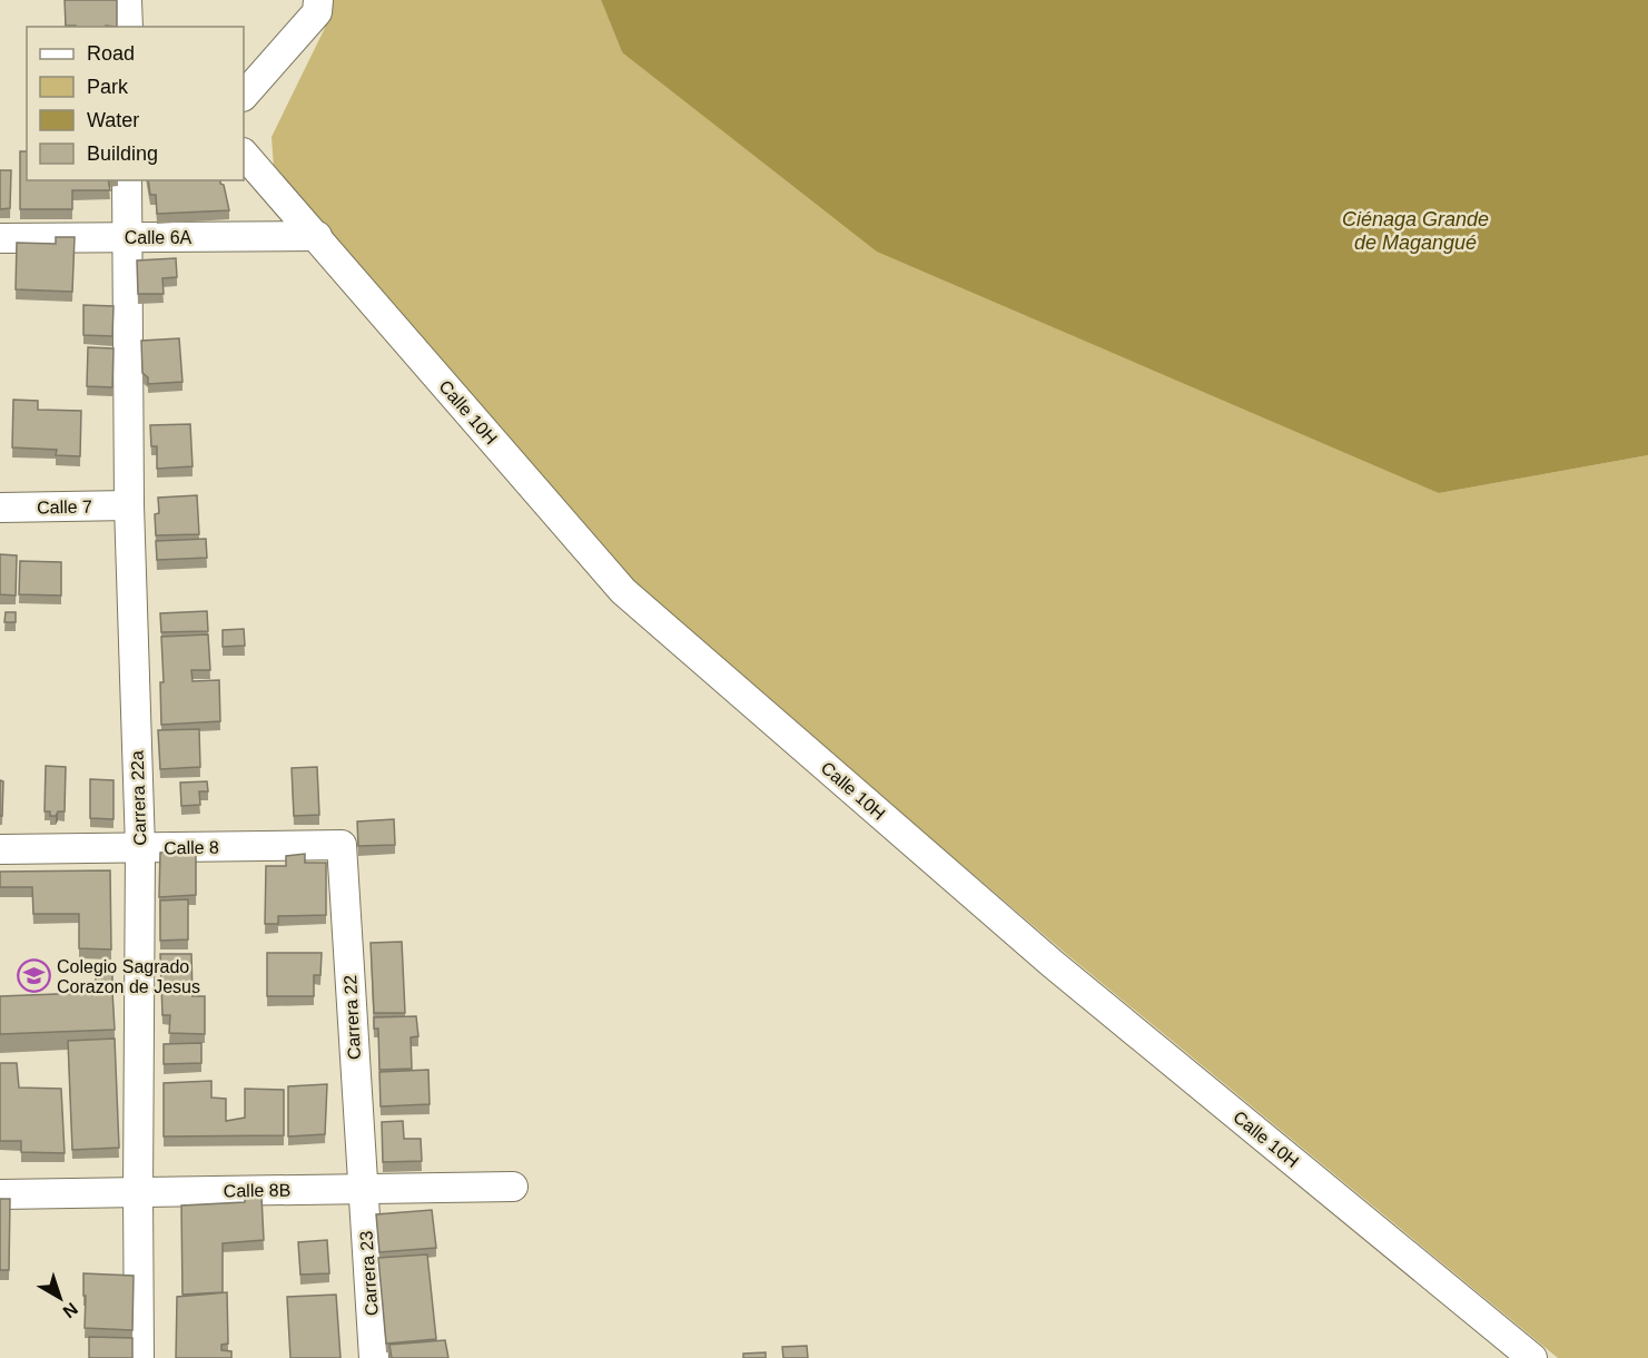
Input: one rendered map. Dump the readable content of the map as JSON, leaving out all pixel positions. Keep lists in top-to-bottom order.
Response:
{
  "streets": {
    "street": [
      "Calle 6A",
      "Calle 10H",
      "Calle 7",
      "Carrera 22a",
      "Calle 8",
      "Carrera 22",
      "Calle 8B",
      "Carrera 23"
    ]
  },
  "crossings": [
    ["Calle 6A", "Calle 10H"],
    ["Calle 6A", "Carrera 22a"],
    ["Calle 7", "Carrera 22a"],
    ["Carrera 22a", "Calle 8"],
    ["Carrera 22a", "Calle 8B"],
    ["Calle 8", "Carrera 22"],
    ["Carrera 22", "Calle 8B"],
    ["Carrera 22", "Carrera 23"],
    ["Calle 8B", "Carrera 23"]
  ],
  "water": ["Ciénaga Grande de Magangué"],
  "places": {
    "school or university": ["Colegio Sagrado Corazon de Jesus"]
  },
  "legend": [
    "Road",
    "Park",
    "Water",
    "Building"
  ],
  "north": "bottom right"
}
